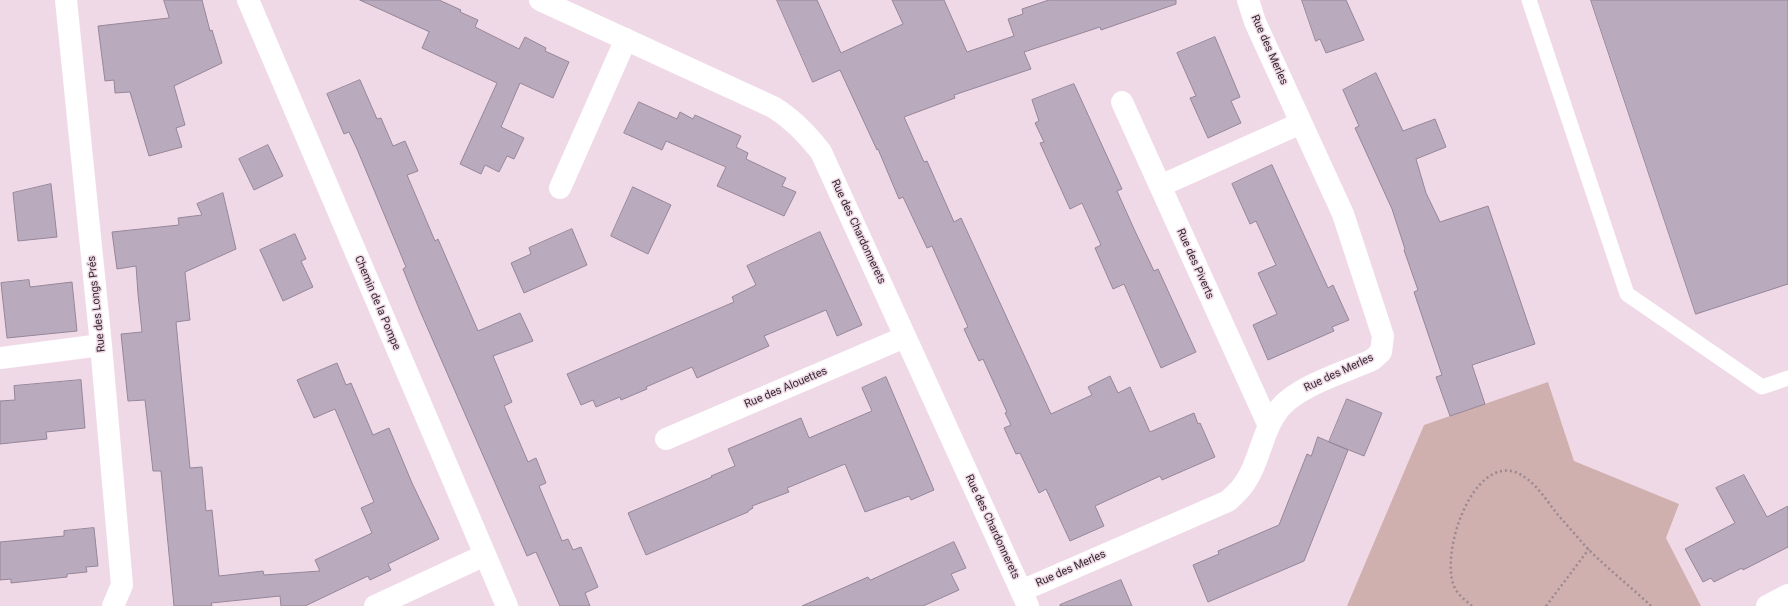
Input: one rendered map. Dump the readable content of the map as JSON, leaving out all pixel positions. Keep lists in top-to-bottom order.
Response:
{
  "streets": {
    "street": [
      "Rue des Merles",
      "Rue des Chardonnerets",
      "Rue des Piverts",
      "Chemin de la Pompe",
      "Rue des Longs Prés",
      "Rue des Alouettes"
    ]
  },
  "crossings": [
    ["Rue des Merles", "Rue des Chardonnerets"],
    ["Rue des Merles", "Rue des Piverts"],
    ["Rue des Chardonnerets", "Rue des Alouettes"]
  ]
}
